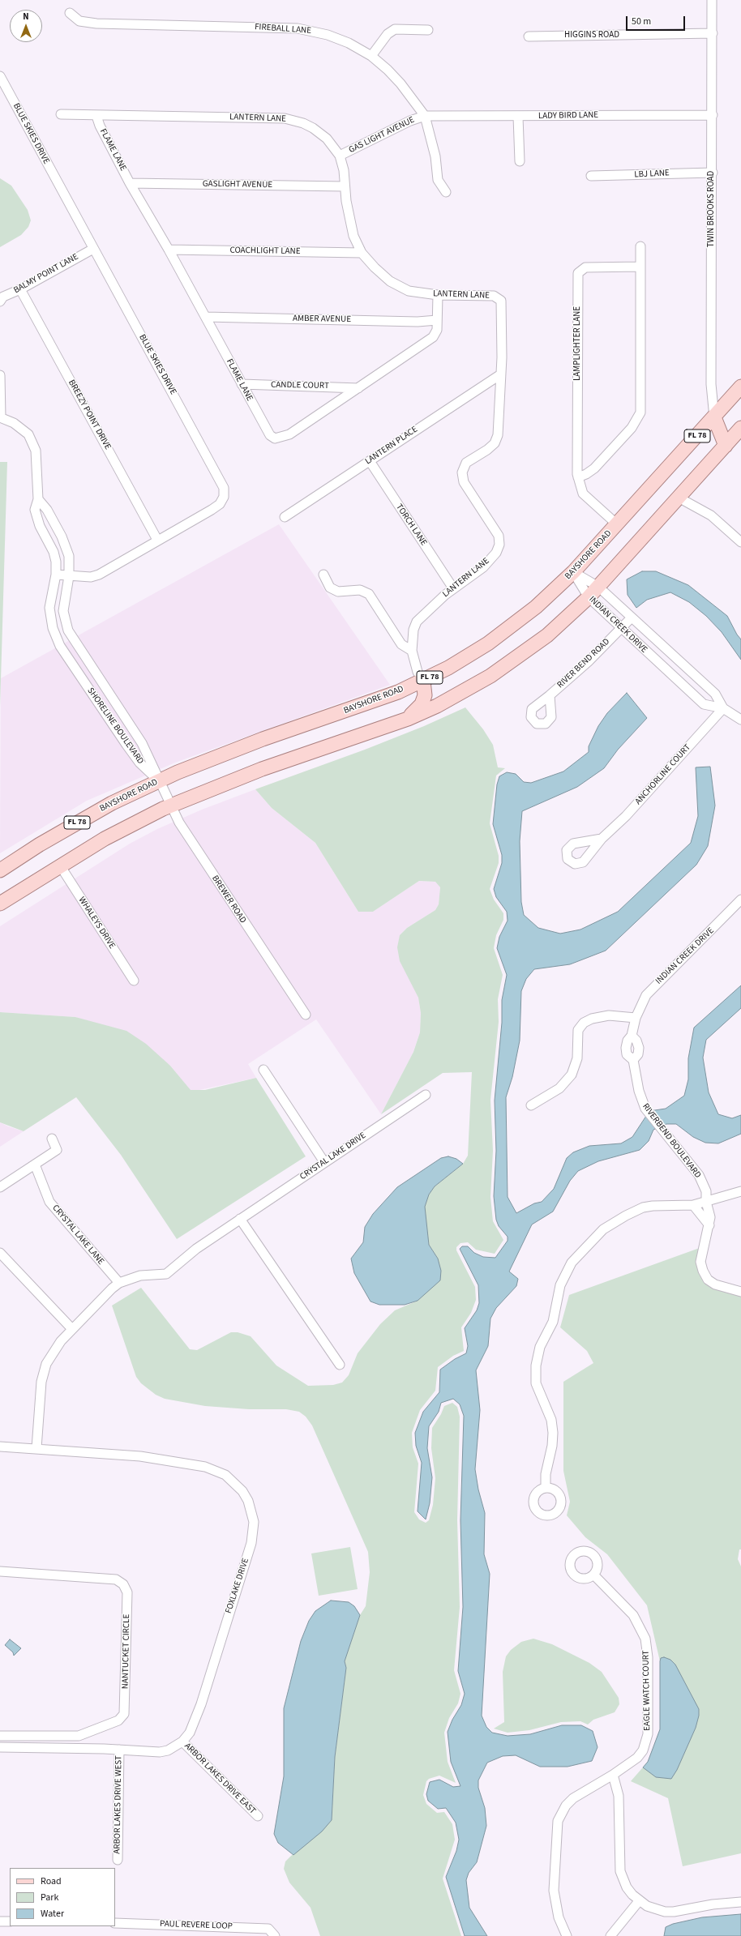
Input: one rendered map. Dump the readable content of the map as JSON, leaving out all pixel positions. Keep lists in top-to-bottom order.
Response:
{
  "streets": {
    "main road": ["FL 78", "BAYSHORE ROAD"],
    "street": [
      "FIREBALL LANE",
      "HIGGINS ROAD",
      "LADY BIRD LANE",
      "LANTERN LANE",
      "BLUE SKIES DRIVE",
      "GAS LIGHT AVENUE",
      "FLAME LANE",
      "LBJ LANE",
      "GASLIGHT AVENUE",
      "TWIN BROOKS ROAD",
      "COACHLIGHT LANE",
      "BALMY POINT LANE",
      "AMBER AVENUE",
      "LAMPLIGHTER LANE",
      "CANDLE COURT",
      "BREEZY POINT DRIVE",
      "LANTERN PLACE",
      "TORCH LANE",
      "INDIAN CREEK DRIVE",
      "RIVER BEND ROAD",
      "SHORELINE BOULEVARD",
      "ANCHORLINE COURT",
      "BREWER ROAD",
      "WHALEYS DRIVE",
      "RIVERBEND BOULEVARD",
      "CRYSTAL LAKE DRIVE",
      "CRYSTAL LAKE LANE",
      "FOXLAKE DRIVE",
      "NANTUCKET CIRCLE",
      "EAGLE WATCH COURT",
      "ARBOR LAKES DRIVE EAST",
      "ARBOR LAKES DRIVE WEST",
      "PAUL REVERE LOOP"
    ]
  },
  "crossings": [
    ["FIREBALL LANE", "LADY BIRD LANE"],
    ["FIREBALL LANE", "GAS LIGHT AVENUE"],
    ["HIGGINS ROAD", "TWIN BROOKS ROAD"],
    ["LADY BIRD LANE", "GAS LIGHT AVENUE"],
    ["LADY BIRD LANE", "TWIN BROOKS ROAD"],
    ["LANTERN LANE", "GAS LIGHT AVENUE"],
    ["LANTERN LANE", "FLAME LANE"],
    ["LANTERN LANE", "GASLIGHT AVENUE"],
    ["LANTERN LANE", "COACHLIGHT LANE"],
    ["LANTERN LANE", "LANTERN PLACE"],
    ["LANTERN LANE", "TORCH LANE"],
    ["LANTERN LANE", "BAYSHORE ROAD"],
    ["BLUE SKIES DRIVE", "BALMY POINT LANE"],
    ["BLUE SKIES DRIVE", "BREEZY POINT DRIVE"],
    ["BLUE SKIES DRIVE", "SHORELINE BOULEVARD"],
    ["FLAME LANE", "GASLIGHT AVENUE"],
    ["FLAME LANE", "COACHLIGHT LANE"],
    ["FLAME LANE", "AMBER AVENUE"],
    ["FLAME LANE", "CANDLE COURT"],
    ["LBJ LANE", "TWIN BROOKS ROAD"],
    ["TWIN BROOKS ROAD", "BAYSHORE ROAD"],
    ["BALMY POINT LANE", "BREEZY POINT DRIVE"],
    ["LAMPLIGHTER LANE", "BAYSHORE ROAD"],
    ["LANTERN PLACE", "TORCH LANE"],
    ["BAYSHORE ROAD", "INDIAN CREEK DRIVE"],
    ["BAYSHORE ROAD", "SHORELINE BOULEVARD"],
    ["BAYSHORE ROAD", "BREWER ROAD"],
    ["INDIAN CREEK DRIVE", "RIVER BEND ROAD"],
    ["INDIAN CREEK DRIVE", "ANCHORLINE COURT"],
    ["INDIAN CREEK DRIVE", "RIVERBEND BOULEVARD"],
    ["SHORELINE BOULEVARD", "BREWER ROAD"],
    ["CRYSTAL LAKE DRIVE", "CRYSTAL LAKE LANE"],
    ["CRYSTAL LAKE DRIVE", "FOXLAKE DRIVE"],
    ["FOXLAKE DRIVE", "ARBOR LAKES DRIVE EAST"],
    ["FOXLAKE DRIVE", "ARBOR LAKES DRIVE WEST"]
  ],
  "legend": ["Road", "Park", "Water"],
  "scale_bar": "50 m",
  "north": "top"
}
